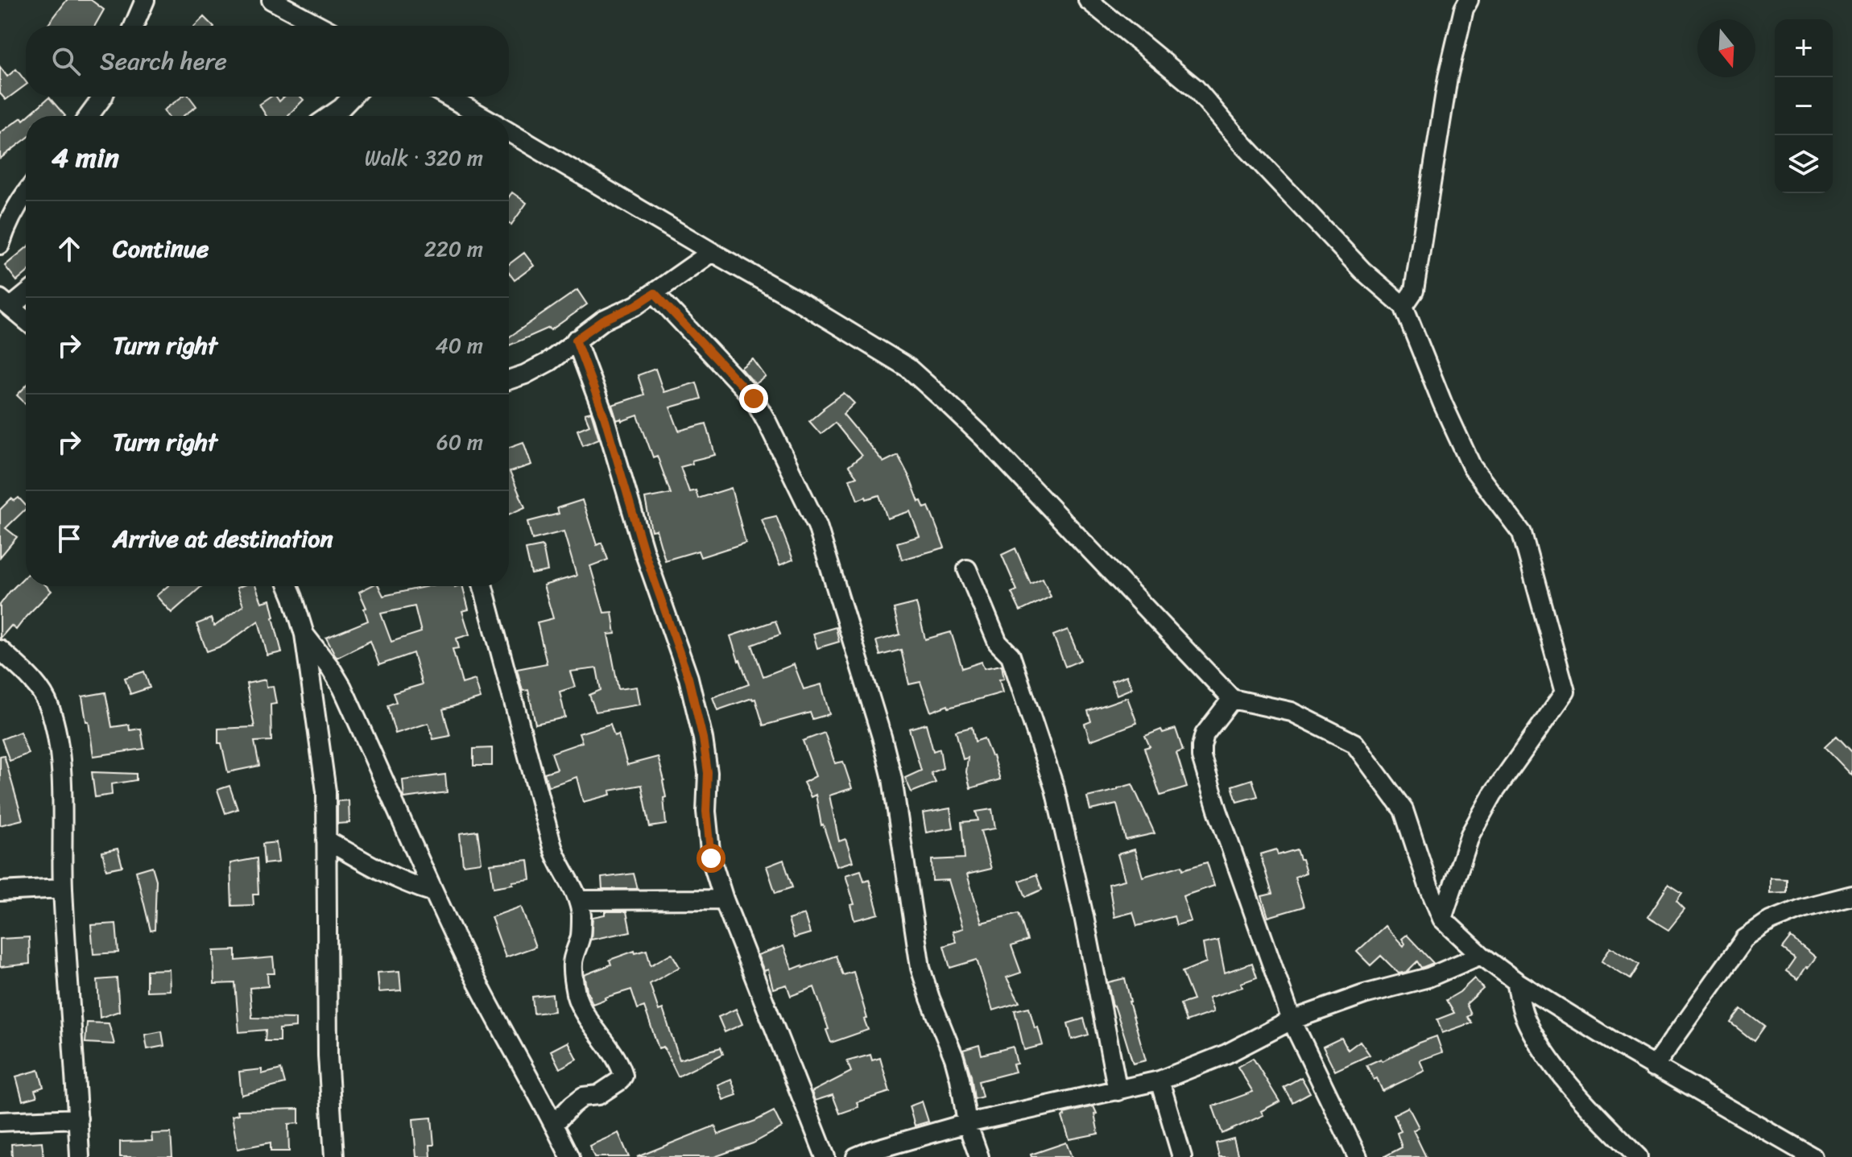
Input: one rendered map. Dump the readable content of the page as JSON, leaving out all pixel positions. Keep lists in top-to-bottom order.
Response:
{
  "north": "bottom",
  "page": {
    "map_buttons": ["+", "−"],
    "search": "Search here",
    "heading": ["4 min", "Walk · 320 m"],
    "list": [
      ["Continue", "220 m"],
      ["Turn right", "40 m"],
      ["Turn right", "60 m"],
      "Arrive at destination"
    ]
  }
}
